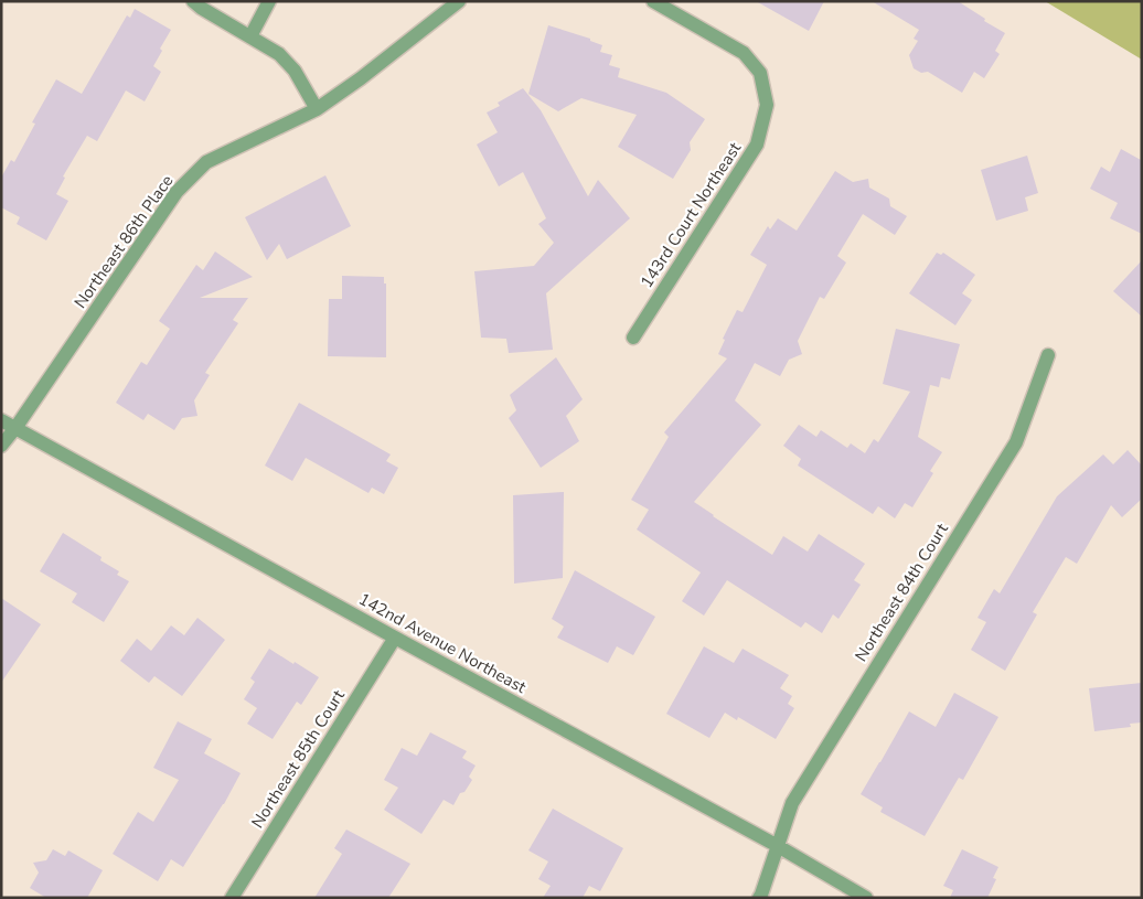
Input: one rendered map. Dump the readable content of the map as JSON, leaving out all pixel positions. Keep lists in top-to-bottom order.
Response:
{
  "streets": {
    "street": [
      "143rd Court Northeast",
      "Northeast 86th Place",
      "Northeast 84th Court",
      "142nd Avenue Northeast",
      "Northeast 85th Court"
    ]
  },
  "crossings": [
    ["Northeast 86th Place", "142nd Avenue Northeast"],
    ["Northeast 84th Court", "142nd Avenue Northeast"],
    ["142nd Avenue Northeast", "Northeast 85th Court"]
  ]
}
